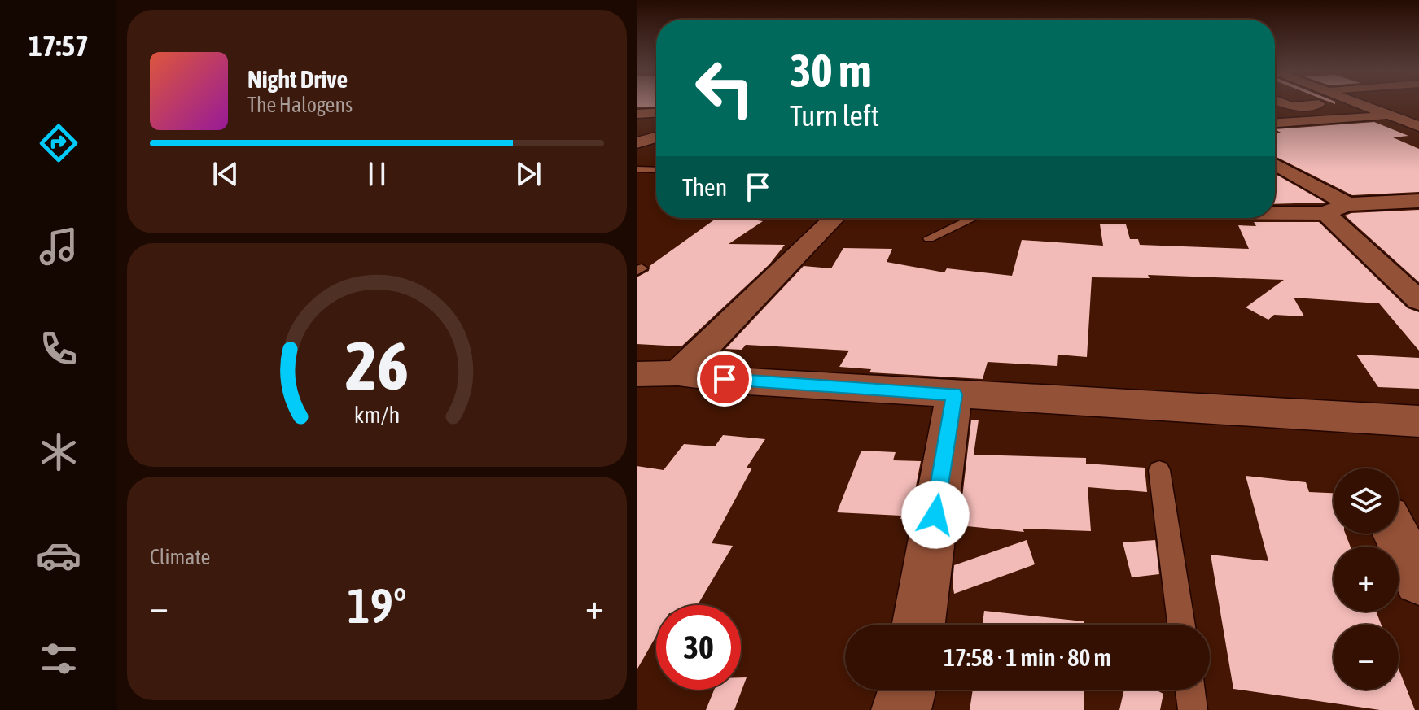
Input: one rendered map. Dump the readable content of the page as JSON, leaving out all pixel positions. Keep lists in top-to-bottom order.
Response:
{
  "page": {
    "tabs": "17:57",
    "turn": ["30 m", "Turn left"],
    "song": ["Night Drive", "The Halogens"],
    "then": "Then",
    "map_buttons": ["+", "−"],
    "tile": "Climate",
    "heat": ["−", "19°", "+"],
    "limit": "30",
    "trip": "17:58 · 1 min · 80 m",
    "gauge": ["26", "km/h"]
  }
}
